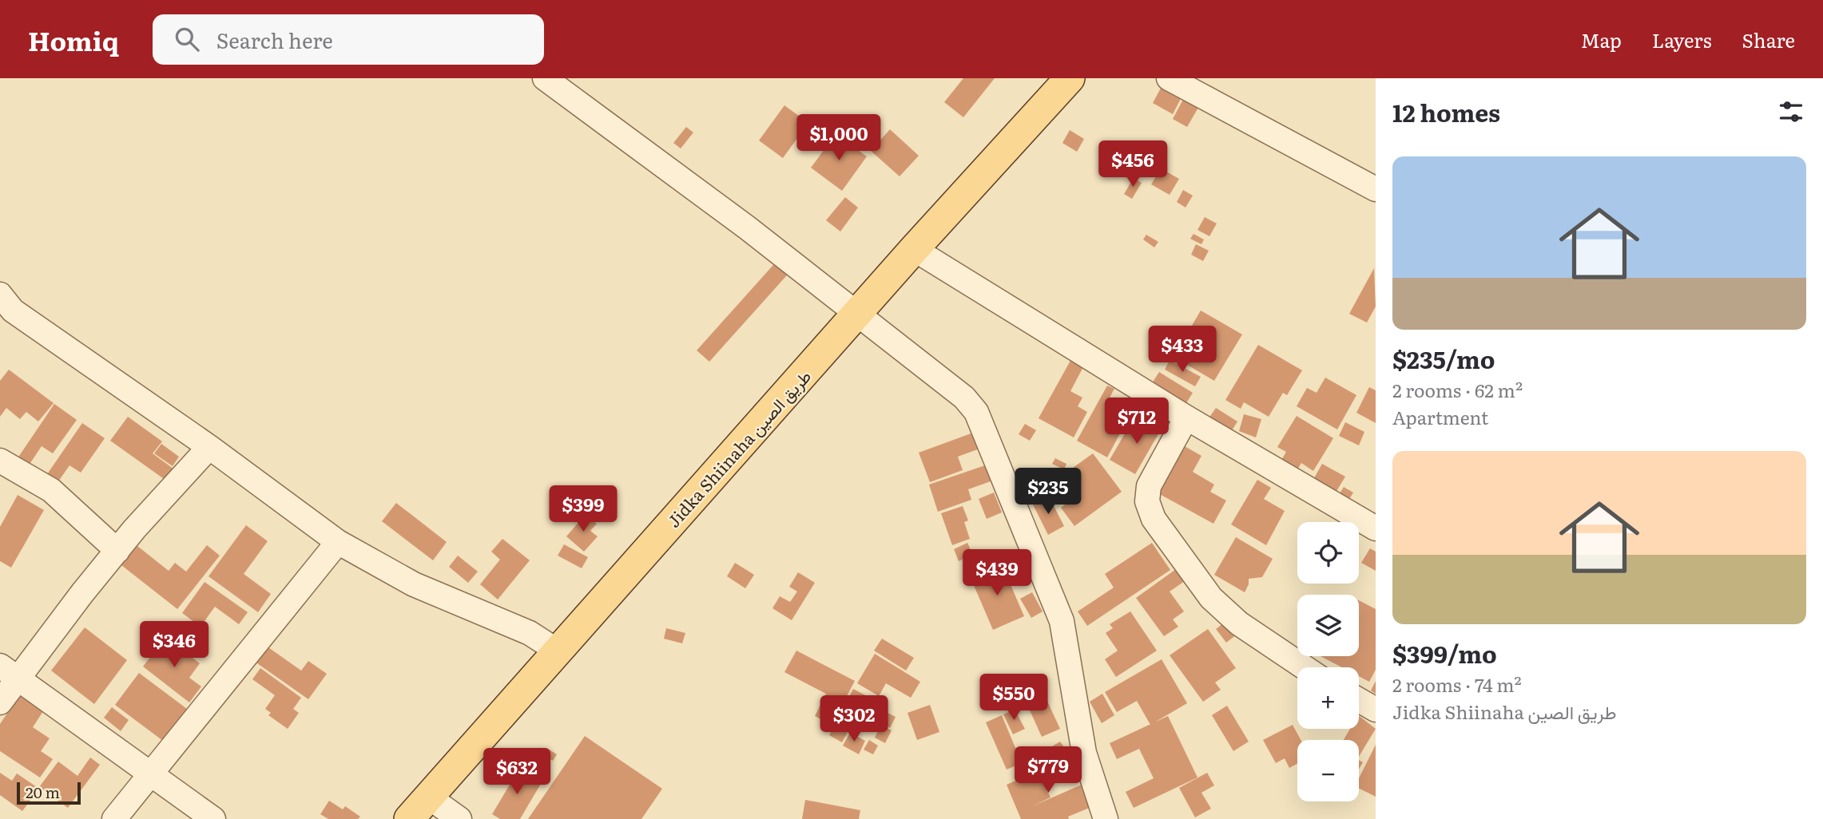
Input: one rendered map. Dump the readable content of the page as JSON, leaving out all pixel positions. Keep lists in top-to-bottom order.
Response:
{
  "streets": {
    "main road": ["Jidka Shiinaha طريق الصين"]
  },
  "scale_bar": "20 m",
  "page": {
    "header": "Homiq",
    "search": "Search here",
    "nav": ["Map", "Layers", "Share"],
    "heading": "12 homes",
    "price": [
      "$1,000",
      "$456",
      "$433",
      "$712",
      "$235",
      "$399",
      "$439",
      "$346",
      "$550",
      "$302",
      "$779",
      "$632"
    ],
    "list": [
      {
        "name": "$235/mo",
        "note": "2 rooms · 62 m² · Apartment"
      },
      {
        "name": "$399/mo",
        "note": "2 rooms · 74 m² · Jidka Shiinaha طريق الصين"
      }
    ],
    "map_buttons": ["+", "−"],
    "scale": "20 m"
  }
}
